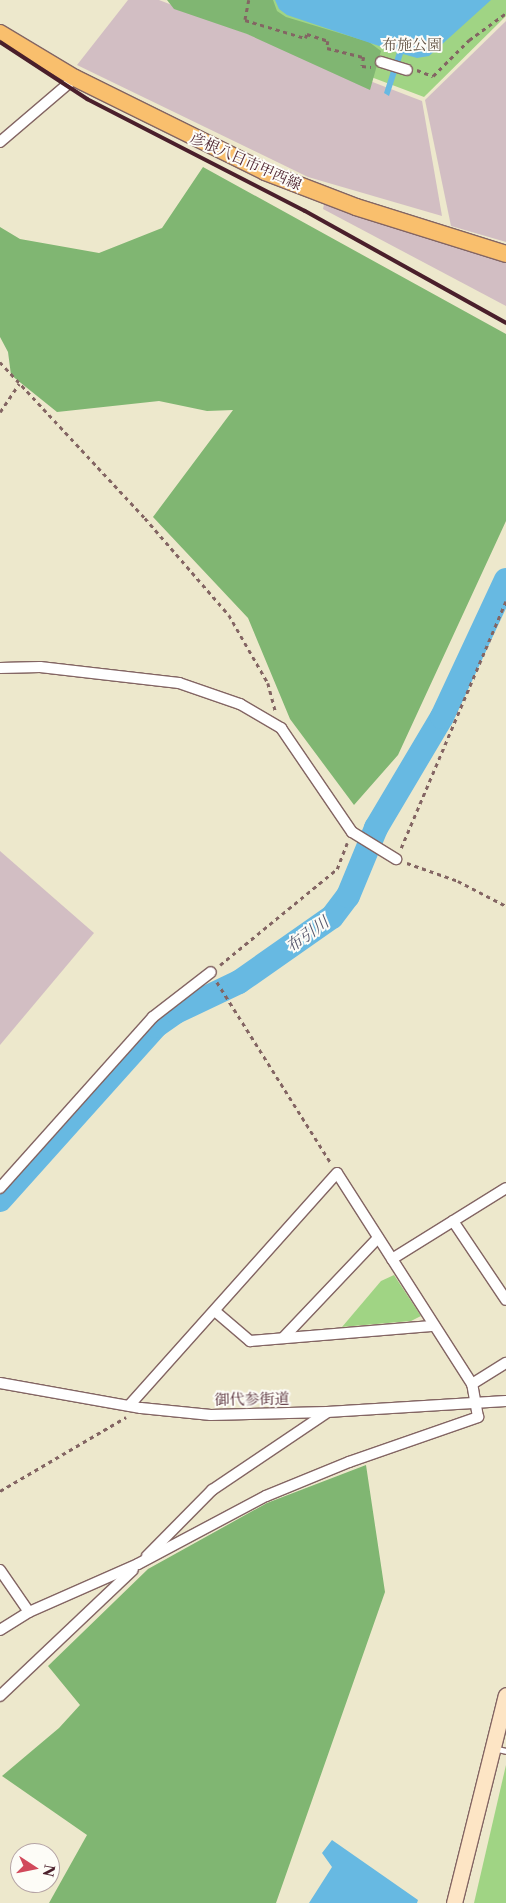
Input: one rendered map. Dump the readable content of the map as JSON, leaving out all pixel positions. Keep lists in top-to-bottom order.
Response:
{
  "streets": {
    "main road": ["彦根八日市甲西線"],
    "street": ["御代参街道"]
  },
  "water": ["布引川"],
  "parks": ["布施公園"],
  "north": "right"
}
